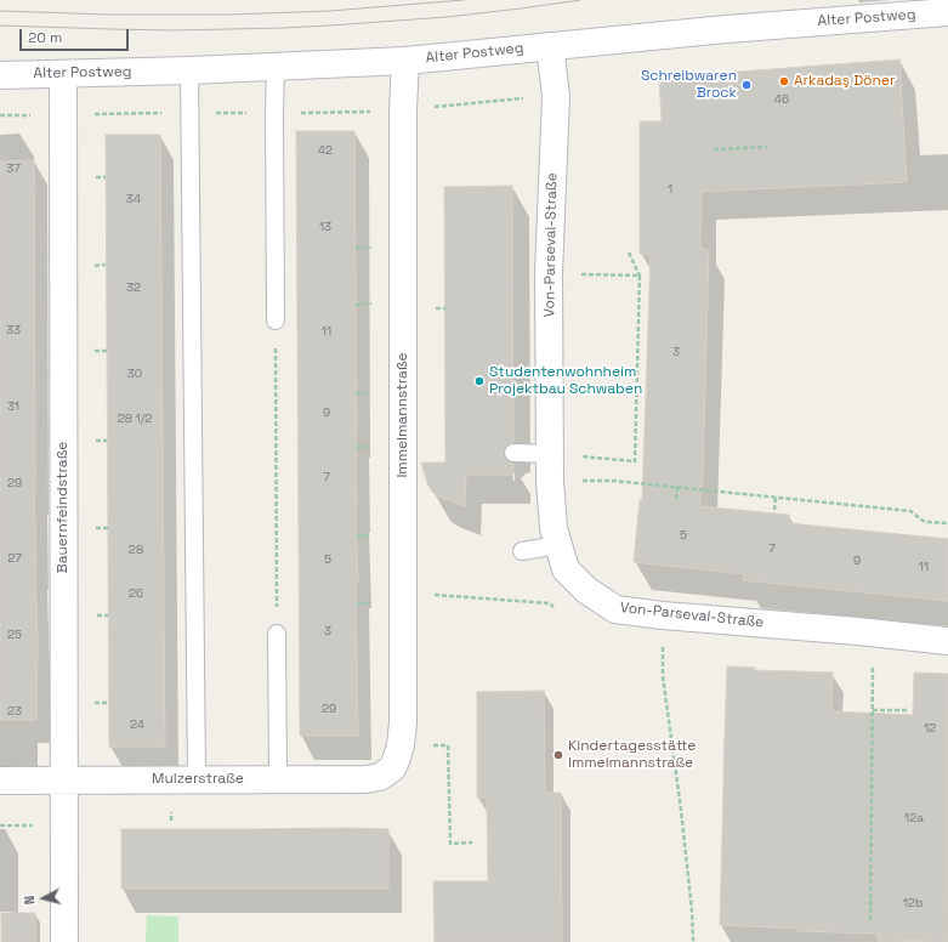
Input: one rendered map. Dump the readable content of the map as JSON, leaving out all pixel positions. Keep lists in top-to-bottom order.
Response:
{
  "streets": {
    "street": [
      "Alter Postweg",
      "Von-Parseval-Straße",
      "Immelmannstraße",
      "Bauernfeindstraße",
      "Mulzerstraße"
    ]
  },
  "crossings": [
    ["Alter Postweg", "Von-Parseval-Straße"],
    ["Alter Postweg", "Immelmannstraße"],
    ["Alter Postweg", "Bauernfeindstraße"],
    ["Immelmannstraße", "Mulzerstraße"],
    ["Bauernfeindstraße", "Mulzerstraße"]
  ],
  "places": [
    "Arkadaş Döner",
    "Schreibwaren Brock",
    "Studentenwohnheim Projektbau Schwaben",
    "Kindertagesstätte Immelmannstraße"
  ],
  "house_numbers": [
    "46",
    "42",
    "37",
    "1",
    "34",
    "13",
    "32",
    "33",
    "11",
    "3",
    "30",
    "31",
    "9",
    "28 1/2",
    "7",
    "29",
    "5",
    "7",
    "28",
    "27",
    "5",
    "9",
    "11",
    "26",
    "3",
    "25",
    "29",
    "23",
    "24",
    "12",
    "12a",
    "12b"
  ],
  "scale_bar": "20 m",
  "north": "left"
}
